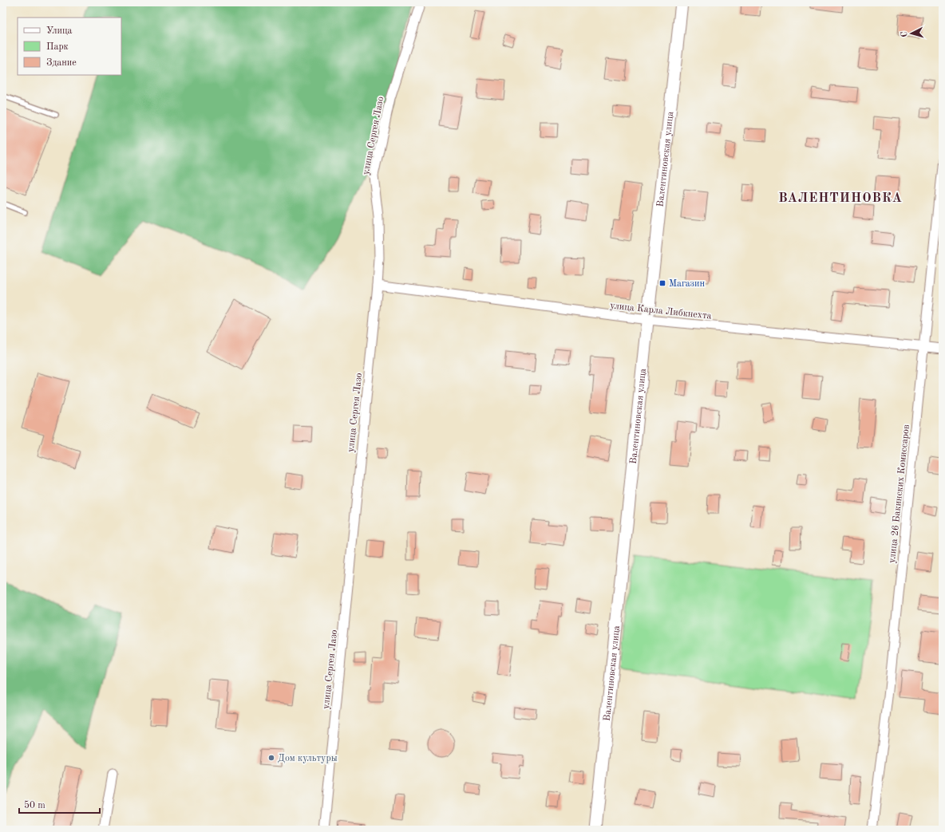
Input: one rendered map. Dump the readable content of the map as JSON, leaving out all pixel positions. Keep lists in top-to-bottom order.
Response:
{
  "streets": {
    "main road": ["Валентиновская улица"],
    "street": ["улица Сергея Лазо", "улица Карла Либкнехта", "улица 26 Бакинских Комиссаров"]
  },
  "crossings": [
    ["улица Сергея Лазо", "улица Карла Либкнехта"],
    ["Валентиновская улица", "улица Карла Либкнехта"],
    ["улица Карла Либкнехта", "улица 26 Бакинских Комиссаров"]
  ],
  "districts": ["ВАЛЕНТИНОВКА"],
  "places": {
    "transit": ["Магазин"],
    "other": ["Дом культуры"]
  },
  "legend": ["Улица", "Парк", "Здание"],
  "scale_bar": "50 m",
  "north": "left"
}
